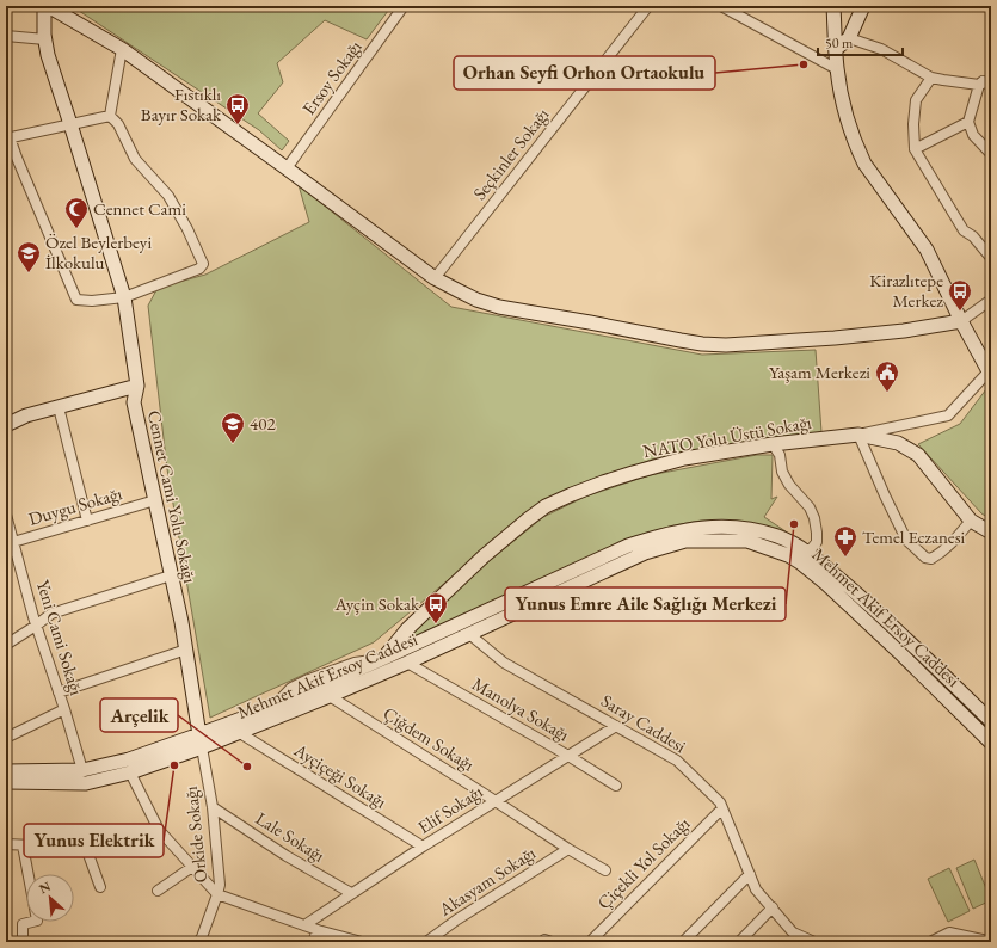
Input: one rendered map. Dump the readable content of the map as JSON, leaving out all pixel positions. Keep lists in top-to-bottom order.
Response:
{
  "streets": {
    "street": [
      "Ersoy Sokağı",
      "Seçkinler Sokağı",
      "NATO Yolu Üstü Sokağı",
      "Cennet Cami Yolu Sokağı",
      "Duygu Sokağı",
      "Mehmet Akif Ersoy Caddesi",
      "Yeni Cami Sokağı",
      "Manolya Sokağı",
      "Saray Caddesi",
      "Çiğdem Sokağı",
      "Ayçiçeği Sokağı",
      "Elif Sokağı",
      "Orkide Sokağı",
      "Lale Sokağı",
      "Çiçekli Yol Sokağı",
      "Akasyam Sokağı"
    ]
  },
  "crossings": [
    ["NATO Yolu Üstü Sokağı", "Mehmet Akif Ersoy Caddesi"],
    ["Cennet Cami Yolu Sokağı", "Duygu Sokağı"],
    ["Cennet Cami Yolu Sokağı", "Mehmet Akif Ersoy Caddesi"],
    ["Cennet Cami Yolu Sokağı", "Orkide Sokağı"],
    ["Duygu Sokağı", "Yeni Cami Sokağı"],
    ["Mehmet Akif Ersoy Caddesi", "Yeni Cami Sokağı"],
    ["Mehmet Akif Ersoy Caddesi", "Manolya Sokağı"],
    ["Mehmet Akif Ersoy Caddesi", "Saray Caddesi"],
    ["Mehmet Akif Ersoy Caddesi", "Çiğdem Sokağı"],
    ["Mehmet Akif Ersoy Caddesi", "Ayçiçeği Sokağı"],
    ["Mehmet Akif Ersoy Caddesi", "Orkide Sokağı"],
    ["Manolya Sokağı", "Elif Sokağı"],
    ["Saray Caddesi", "Elif Sokağı"],
    ["Saray Caddesi", "Çiçekli Yol Sokağı"],
    ["Çiğdem Sokağı", "Elif Sokağı"],
    ["Çiğdem Sokağı", "Akasyam Sokağı"],
    ["Ayçiçeği Sokağı", "Elif Sokağı"],
    ["Elif Sokağı", "Lale Sokağı"],
    ["Orkide Sokağı", "Lale Sokağı"]
  ],
  "places": {
    "other": [
      "Orhan Seyfi Orhon Ortaokulu",
      "Yunus Emre Aile Sağlığı Merkezi",
      "Yunus Elektrik",
      "Arçelik"
    ],
    "bus stop": ["Fıstıklı Bayır Sokak", "Kirazlıtepe Merkez", "Ayçin Sokak"],
    "mosque": ["Cennet Cami"],
    "school or university": ["Özel Beylerbeyi İlkokulu", "402"],
    "public building": ["Yaşam Merkezi"],
    "pharmacy": ["Temel Eczanesi"]
  },
  "scale_bar": "50 m",
  "north": "top left"
}
